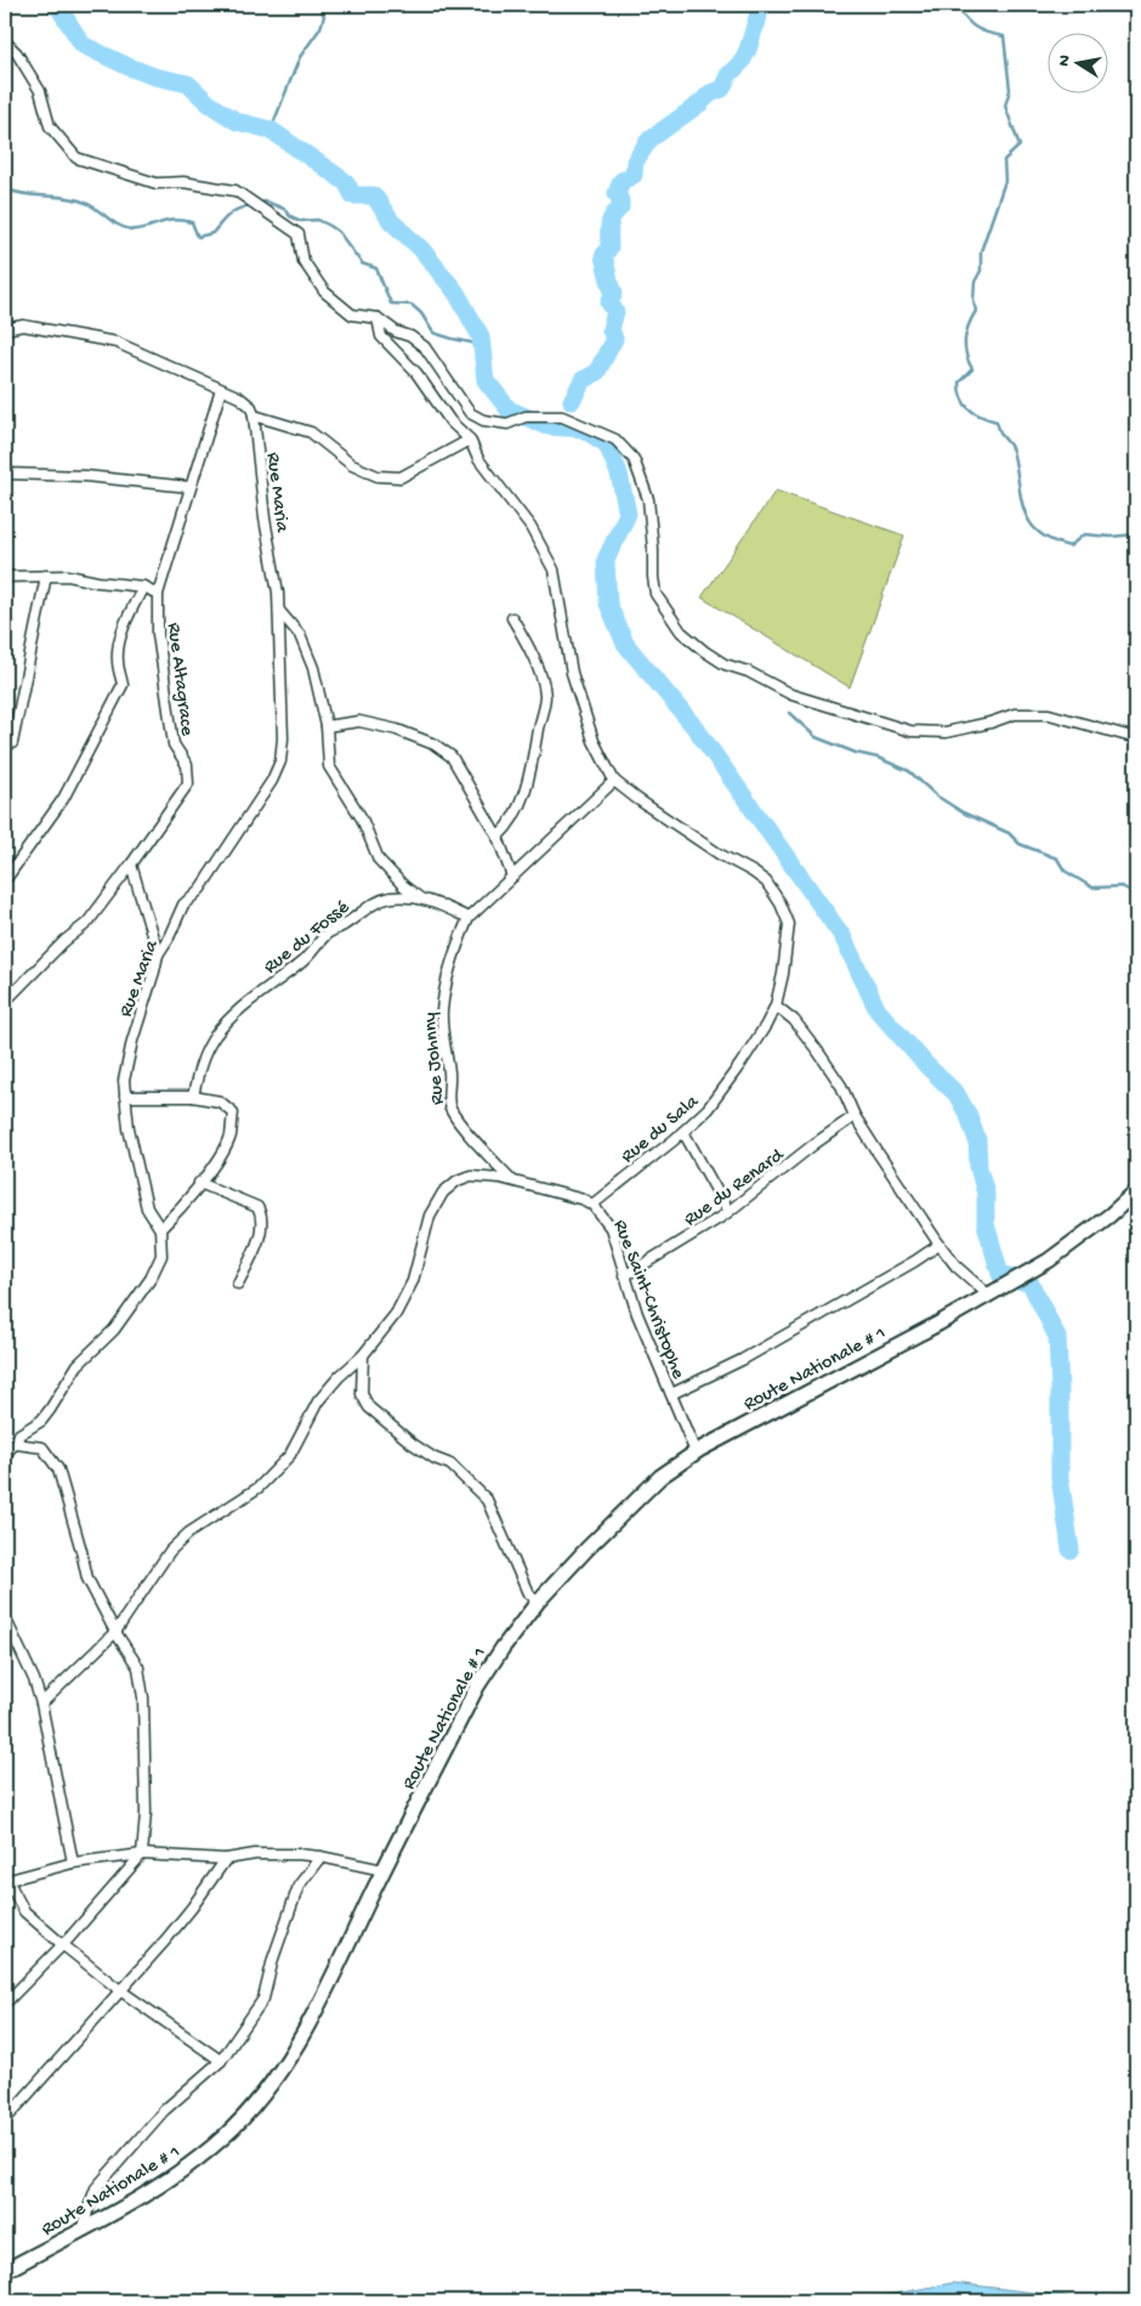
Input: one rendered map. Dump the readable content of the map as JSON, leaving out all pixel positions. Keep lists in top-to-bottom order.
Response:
{
  "streets": {
    "main road": ["Route Nationale # 1"],
    "street": [
      "Rue Maria",
      "Rue Altagrace",
      "Rue du Fossé",
      "Rue Johnny",
      "Rue du Sala",
      "Rue du Renard",
      "Rue Saint-Christophe"
    ]
  },
  "crossings": [
    ["Rue du Fossé", "Rue Johnny"],
    ["Rue Johnny", "Rue Saint-Christophe"],
    ["Rue du Sala", "Rue Saint-Christophe"],
    ["Rue du Renard", "Rue Saint-Christophe"],
    ["Rue Saint-Christophe", "Route Nationale # 1"]
  ],
  "north": "left"
}
